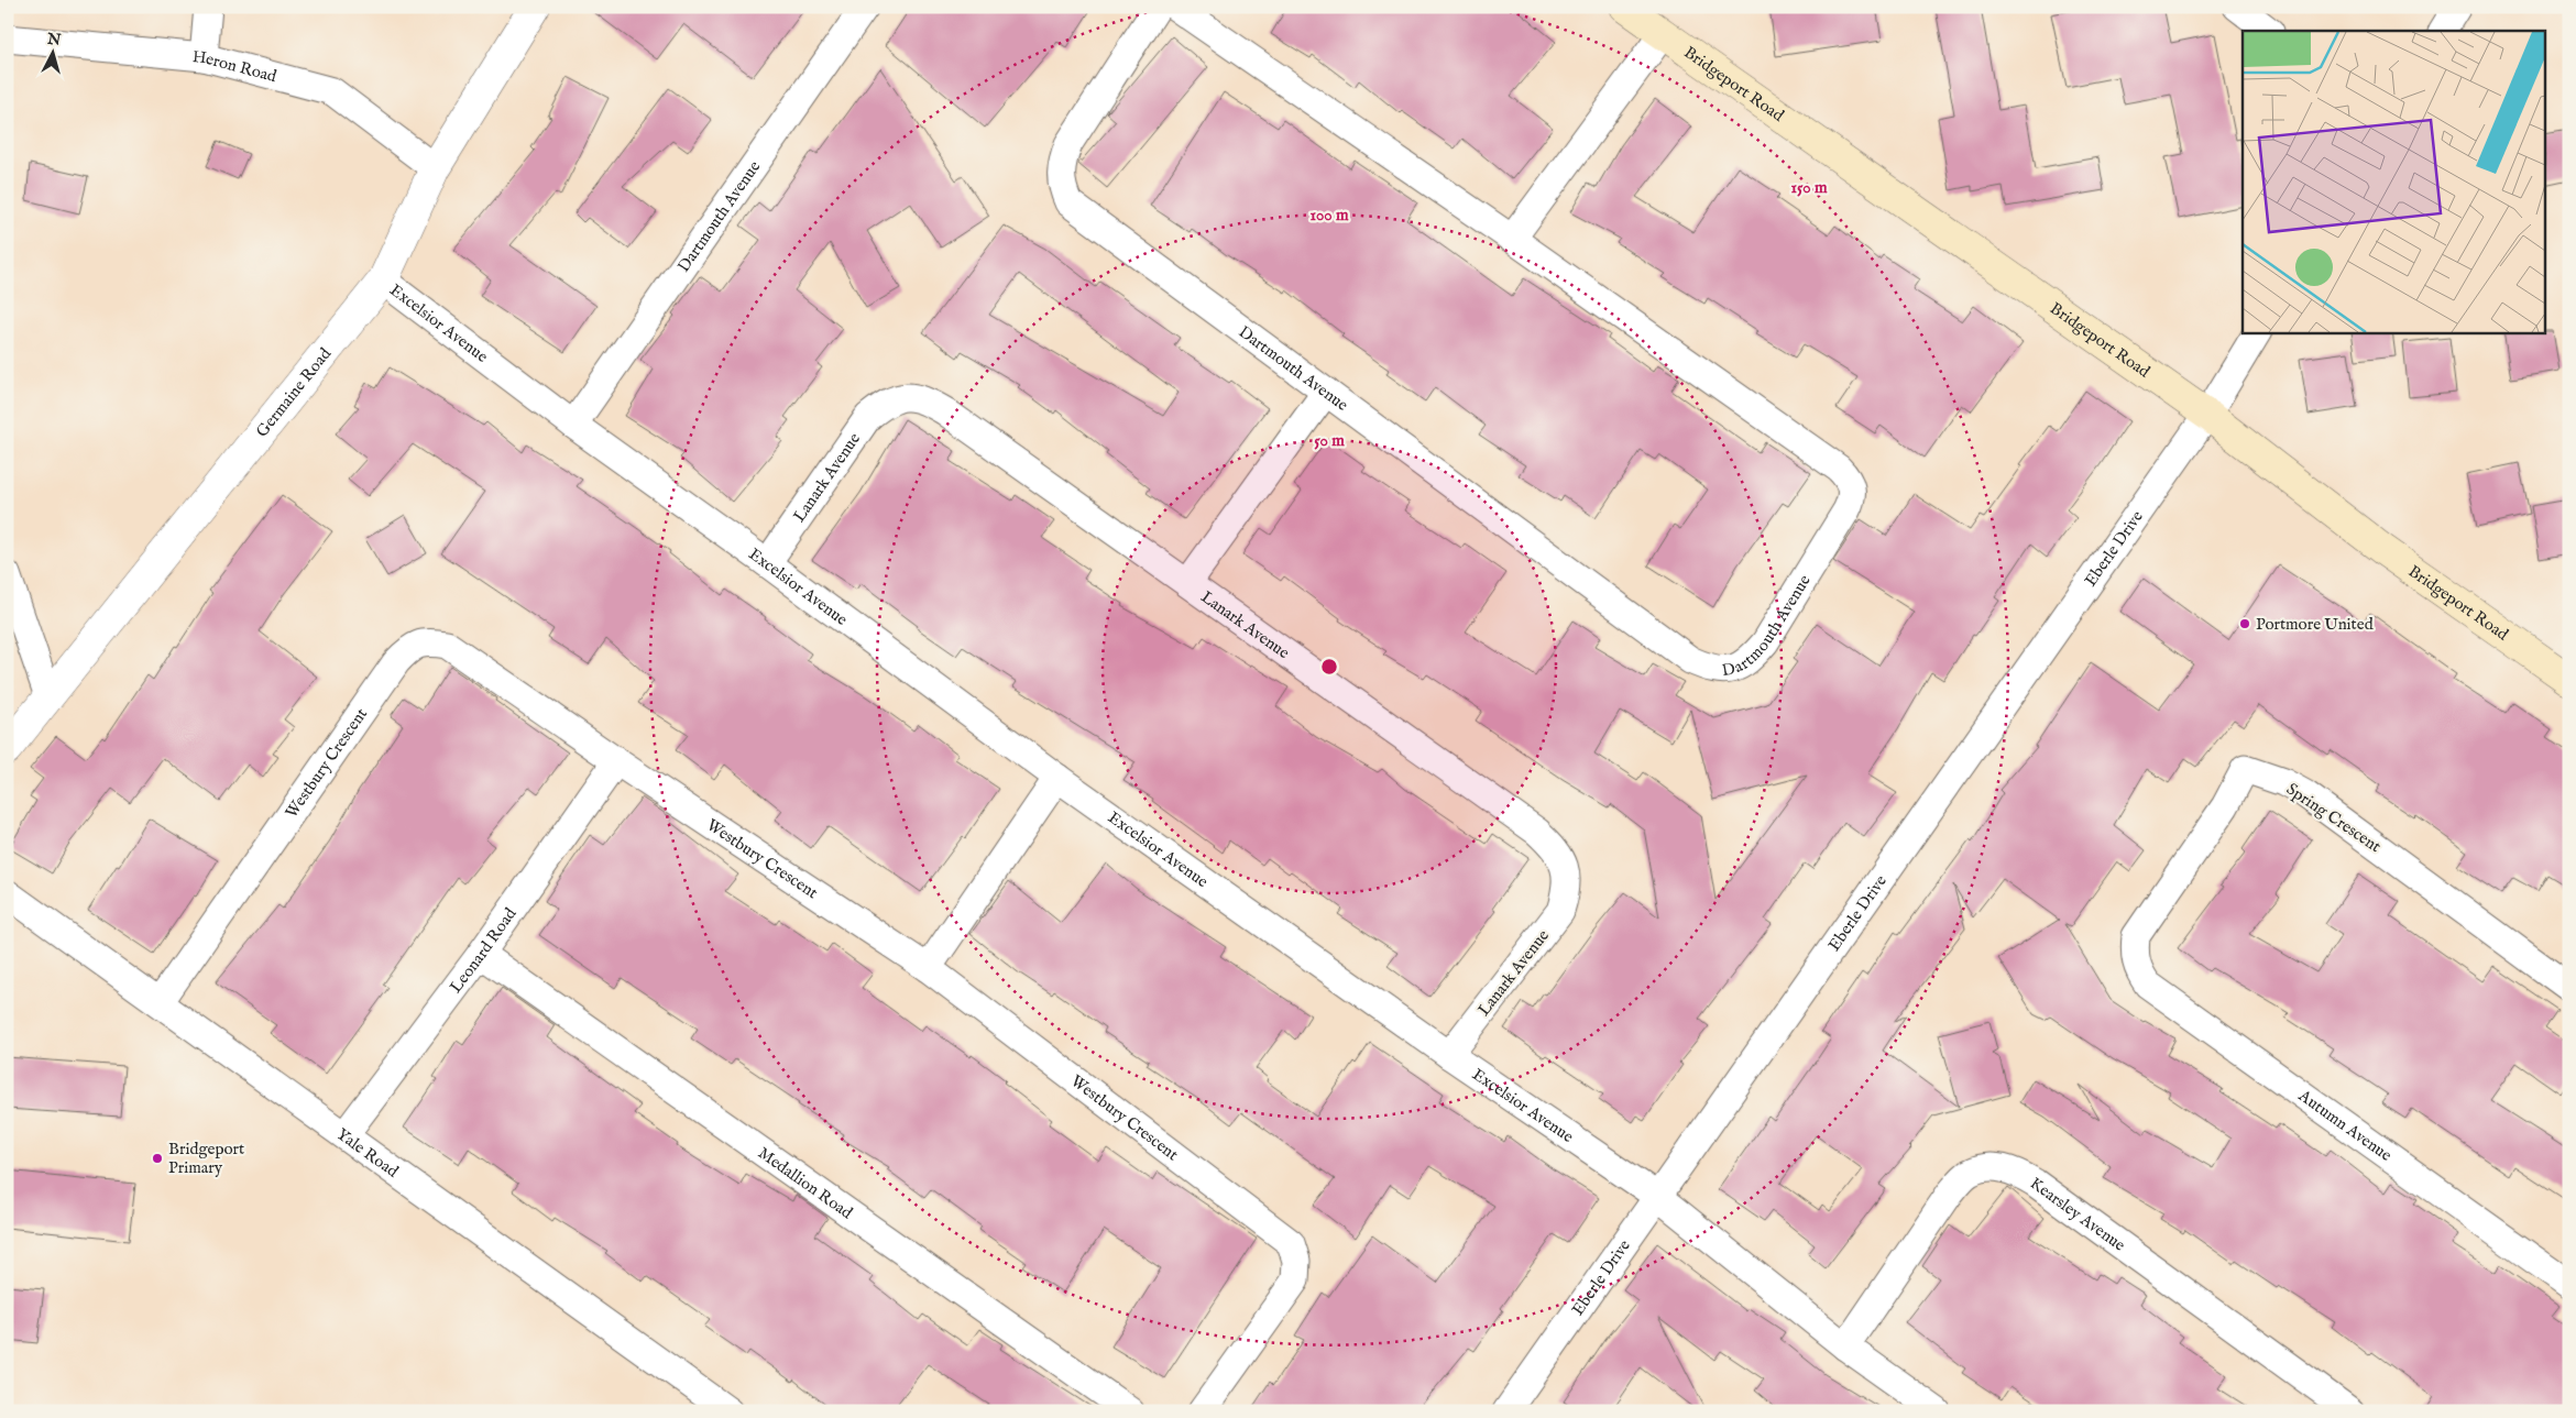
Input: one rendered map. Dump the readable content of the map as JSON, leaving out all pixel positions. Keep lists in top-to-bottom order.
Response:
{
  "streets": {
    "main road": ["Bridgeport Road"],
    "street": [
      "Heron Road",
      "Dartmouth Avenue",
      "Excelsior Avenue",
      "Germaine Road",
      "Lanark Avenue",
      "Eberle Drive",
      "Westbury Crescent",
      "Spring Crescent",
      "Leonard Road",
      "Autumn Avenue",
      "Yale Road",
      "Medallion Road",
      "Kearsley Avenue"
    ]
  },
  "crossings": [
    ["Heron Road", "Germaine Road"],
    ["Bridgeport Road", "Eberle Drive"],
    ["Dartmouth Avenue", "Excelsior Avenue"],
    ["Excelsior Avenue", "Germaine Road"],
    ["Excelsior Avenue", "Lanark Avenue"],
    ["Excelsior Avenue", "Eberle Drive"],
    ["Excelsior Avenue", "Kearsley Avenue"],
    ["Westbury Crescent", "Leonard Road"],
    ["Westbury Crescent", "Yale Road"],
    ["Spring Crescent", "Autumn Avenue"],
    ["Leonard Road", "Yale Road"],
    ["Leonard Road", "Medallion Road"]
  ],
  "places": ["Portmore United", "Bridgeport Primary"],
  "north": "top",
  "rings": ["150 m", "100 m", "50 m"]
}
